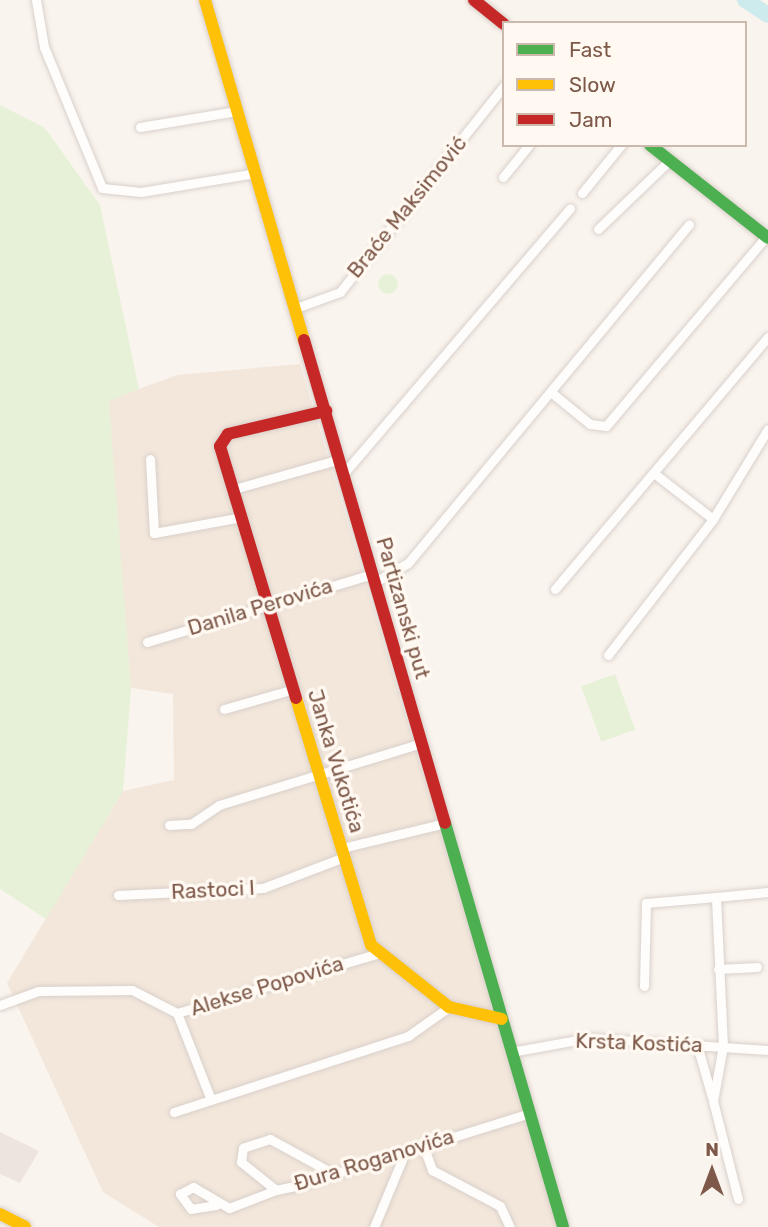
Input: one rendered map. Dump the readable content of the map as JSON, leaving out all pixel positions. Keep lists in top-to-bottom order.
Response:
{
  "streets": {
    "street": [
      "Braće Maksimović",
      "Danila Perovića",
      "Partizanski put",
      "Janka Vukotića",
      "Rastoci I",
      "Alekse Popovića",
      "Krsta Kostića",
      "Đura Roganovića"
    ]
  },
  "crossings": [
    ["Braće Maksimović", "Partizanski put"],
    ["Danila Perovića", "Partizanski put"],
    ["Danila Perovića", "Janka Vukotića"],
    ["Partizanski put", "Janka Vukotića"],
    ["Partizanski put", "Rastoci I"],
    ["Partizanski put", "Krsta Kostića"],
    ["Partizanski put", "Đura Roganovića"],
    ["Janka Vukotića", "Rastoci I"],
    ["Janka Vukotića", "Alekse Popovića"]
  ],
  "legend": ["Fast", "Slow", "Jam"],
  "north": "top"
}
